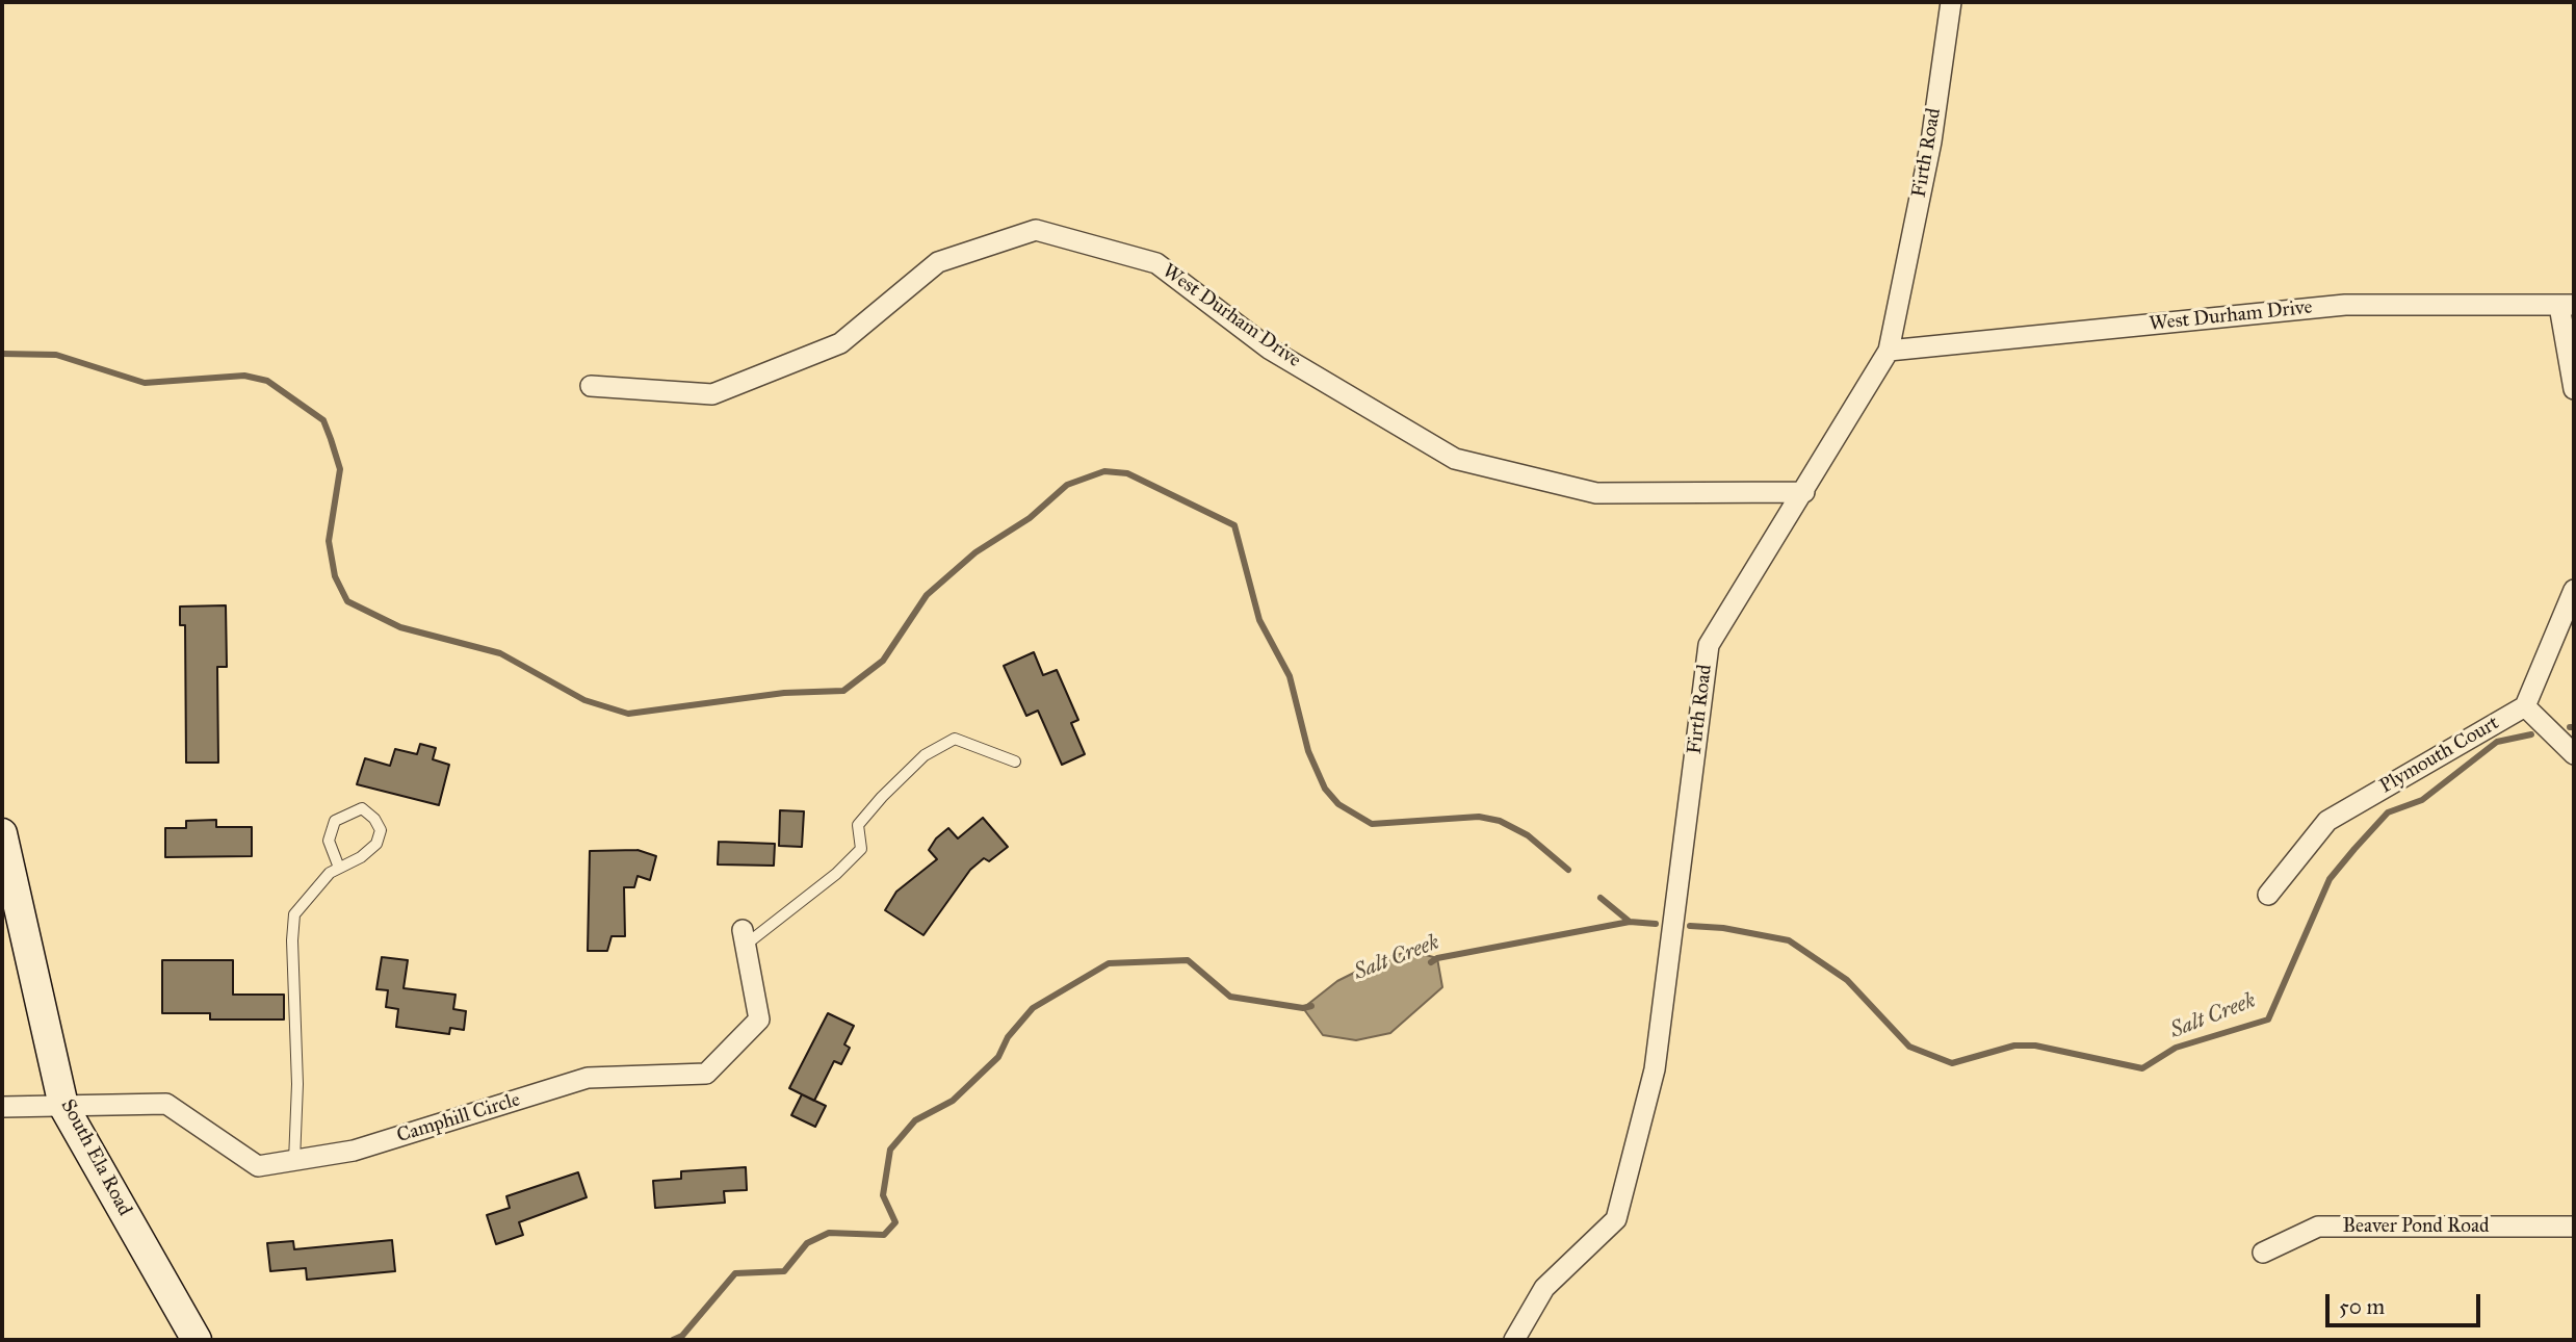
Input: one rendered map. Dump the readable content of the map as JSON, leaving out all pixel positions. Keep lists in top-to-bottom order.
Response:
{
  "streets": {
    "main road": ["South Ela Road"],
    "street": [
      "Firth Road",
      "West Durham Drive",
      "Plymouth Court",
      "Camphill Circle",
      "Beaver Pond Road"
    ]
  },
  "crossings": [
    ["Firth Road", "West Durham Drive"],
    ["Camphill Circle", "South Ela Road"]
  ],
  "water": ["Salt Creek"],
  "scale_bar": "50 m"
}
